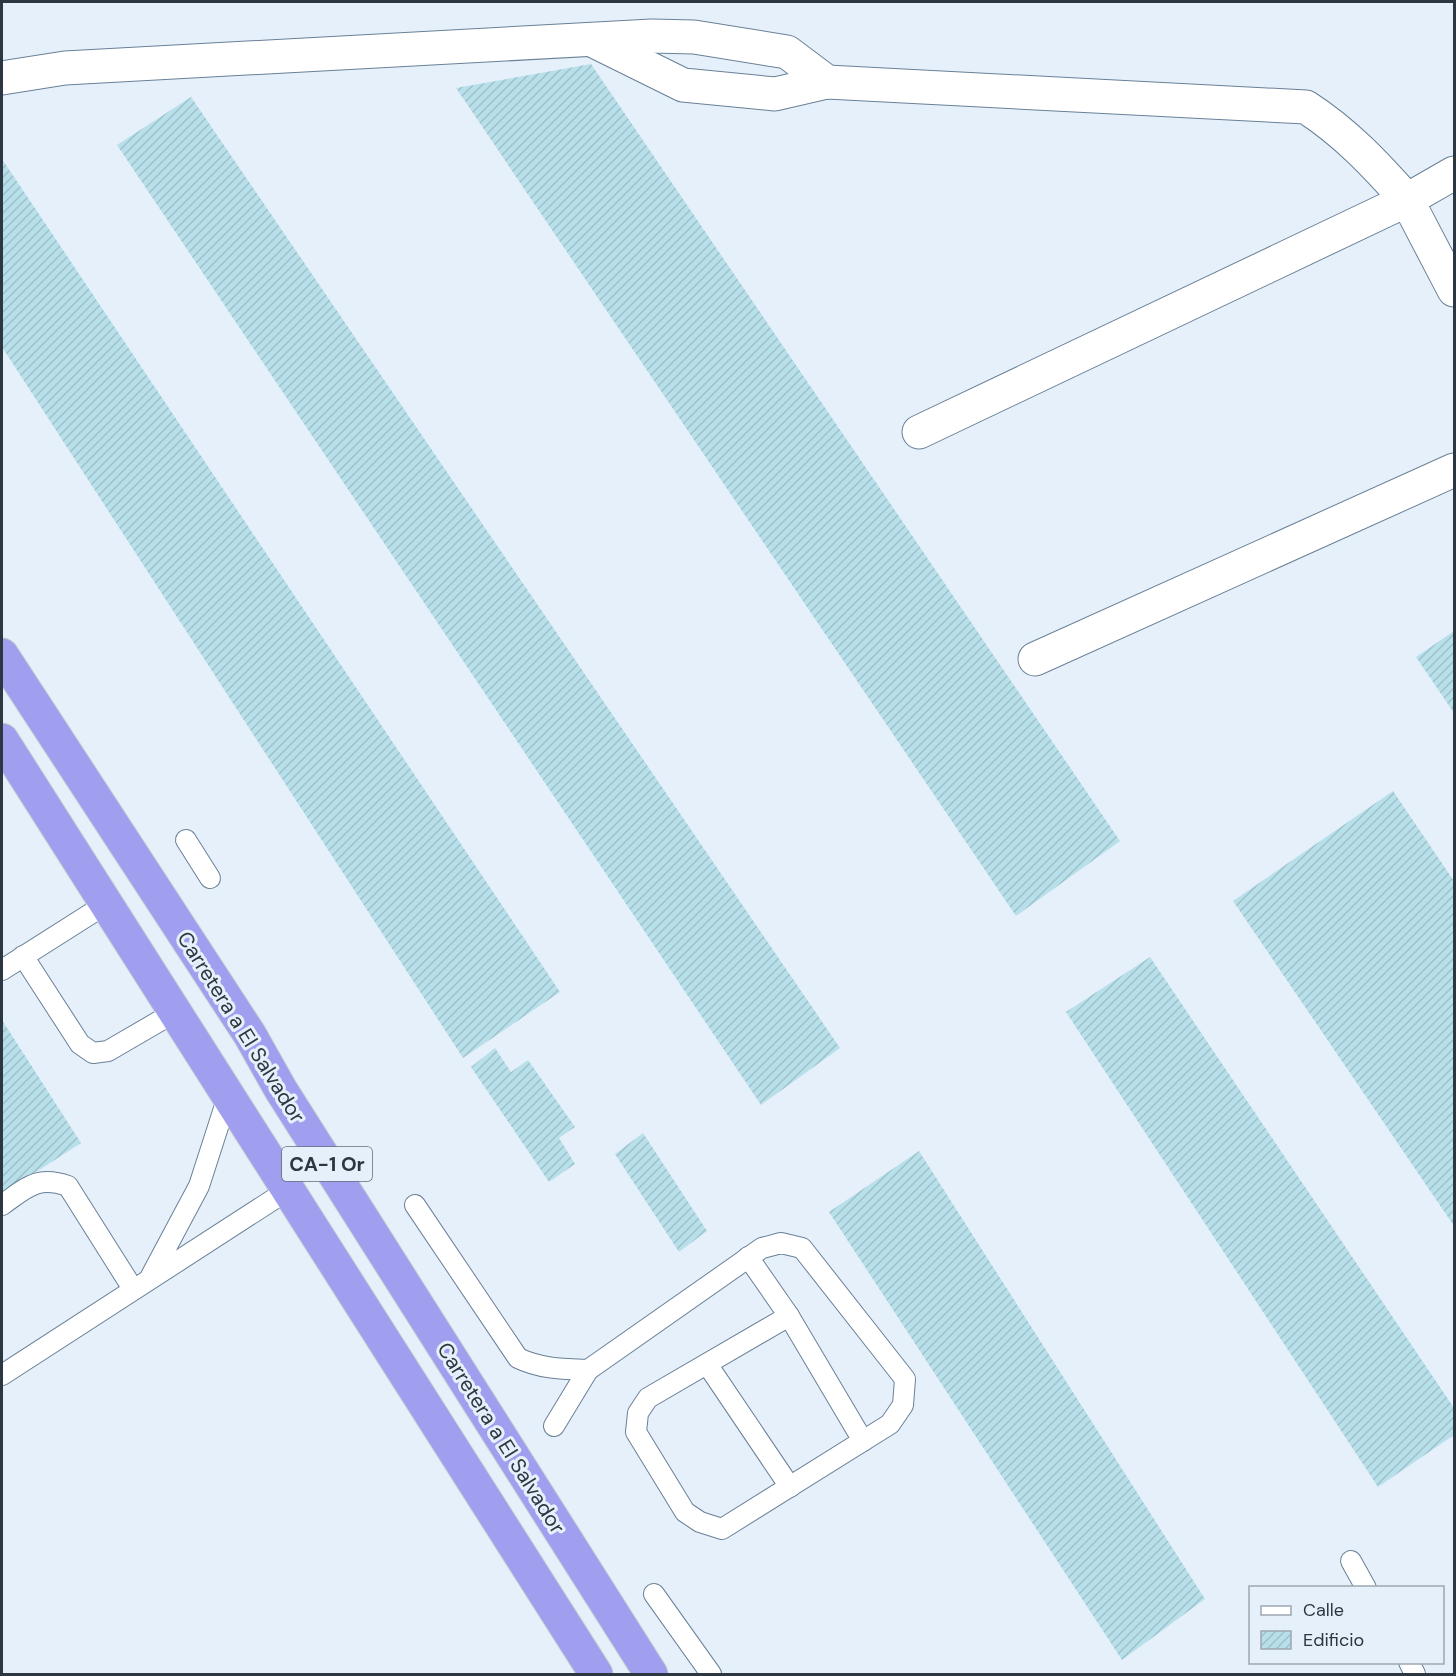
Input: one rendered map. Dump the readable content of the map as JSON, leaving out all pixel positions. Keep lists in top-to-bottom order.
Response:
{
  "streets": {
    "highway": ["Carretera a El Salvador", "CA-1 Or"]
  },
  "legend": ["Calle", "Edificio"]
}
